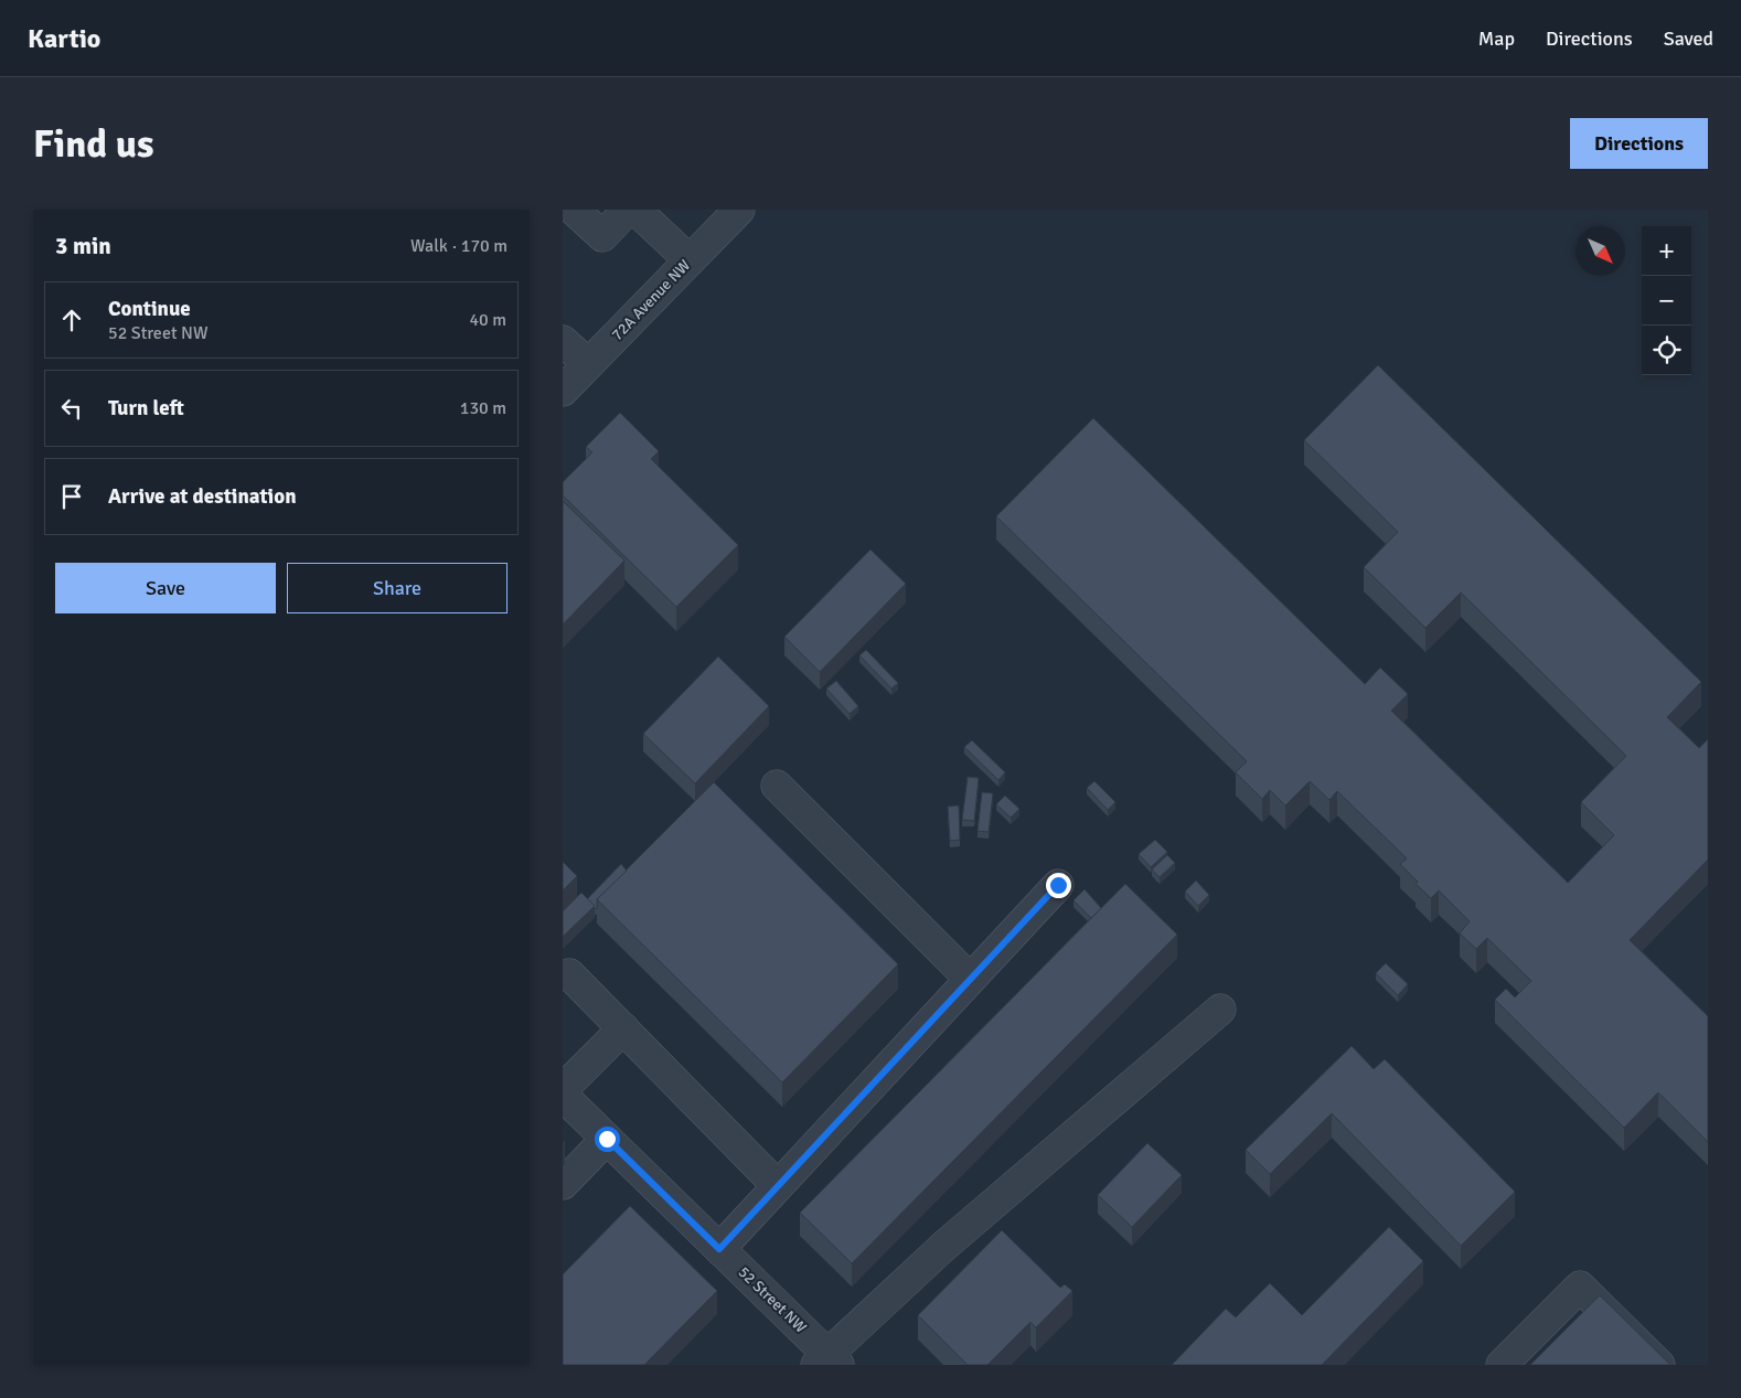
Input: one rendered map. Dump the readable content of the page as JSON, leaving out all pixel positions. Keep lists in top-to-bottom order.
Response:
{
  "streets": {
    "street": ["72A Avenue NW", "52 Street NW"]
  },
  "north": "bottom right",
  "page": {
    "header": "Kartio",
    "nav": ["Map", "Directions", "Saved"],
    "buttons": [
      "Directions",
      ["Save", "Share"]
    ],
    "title": "Find us",
    "heading": ["3 min", "Walk · 170 m"],
    "map_buttons": ["+", "−"],
    "list": [
      ["Continue", "52 Street NW", "40 m"],
      ["Turn left", "130 m"],
      "Arrive at destination"
    ]
  }
}
